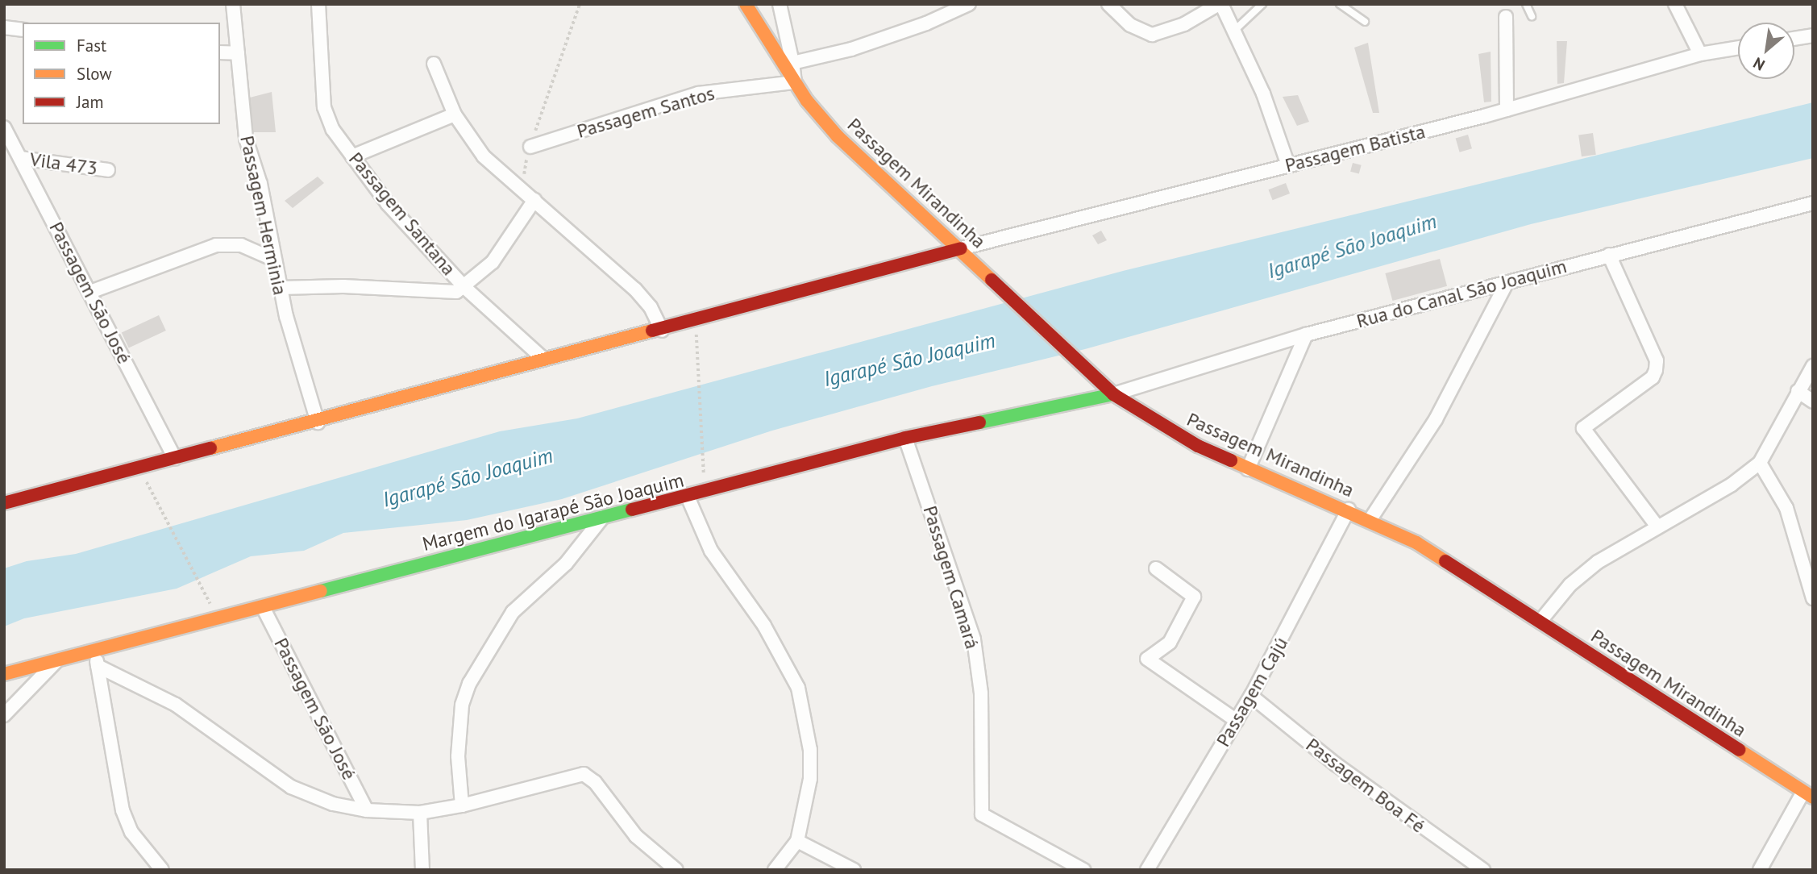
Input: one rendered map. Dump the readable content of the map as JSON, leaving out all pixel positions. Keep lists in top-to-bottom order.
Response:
{
  "streets": {
    "street": [
      "Passagem Santos",
      "Passagem Batista",
      "Vila 473",
      "Passagem Mirandinha",
      "Passagem Santana",
      "Passagem Herminia",
      "Passagem São José",
      "Rua do Canal São Joaquim",
      "Margem do Igarapé São Joaquim",
      "Passagem Camará",
      "Passagem Cajú",
      "Passagem Boa Fé"
    ]
  },
  "crossings": [
    ["Passagem Santos", "Passagem Mirandinha"],
    ["Passagem Batista", "Passagem Mirandinha"],
    ["Vila 473", "Passagem São José"],
    ["Passagem Mirandinha", "Rua do Canal São Joaquim"],
    ["Passagem Mirandinha", "Margem do Igarapé São Joaquim"],
    ["Passagem Mirandinha", "Passagem Cajú"],
    ["Passagem São José", "Margem do Igarapé São Joaquim"],
    ["Rua do Canal São Joaquim", "Margem do Igarapé São Joaquim"],
    ["Margem do Igarapé São Joaquim", "Passagem Camará"],
    ["Passagem Cajú", "Passagem Boa Fé"]
  ],
  "water": ["Igarapé São Joaquim"],
  "legend": ["Fast", "Slow", "Jam"],
  "north": "bottom left"
}
